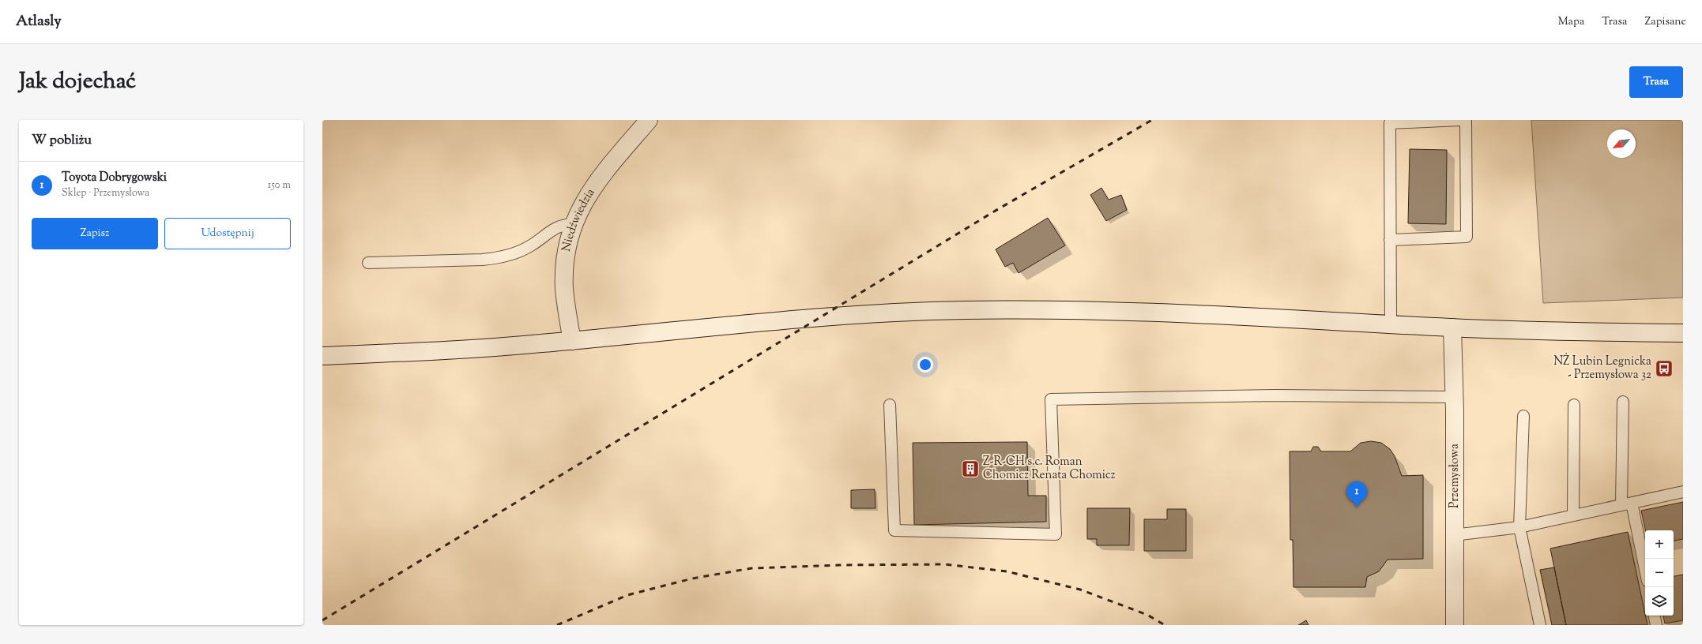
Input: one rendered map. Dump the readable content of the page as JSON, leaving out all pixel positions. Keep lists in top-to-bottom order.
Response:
{
  "streets": {
    "main road": ["Niedźwiedzia", "Przemysłowa"]
  },
  "places": {
    "bus stop": ["NŻ Lubin Legnicka - Przemysłowa 32"],
    "building": ["Z-R-CH s.c. Roman Chomicz Renata Chomicz"]
  },
  "north": "bottom left",
  "page": {
    "header": "Atlasly",
    "nav": ["Mapa", "Trasa", "Zapisane"],
    "title": "Jak dojechać",
    "buttons": [
      "Trasa",
      ["Zapisz", "Udostępnij"]
    ],
    "heading": "W pobliżu",
    "list": [
      {
        "mark": "1",
        "name": "Toyota Dobrygowski",
        "note": "Sklep · Przemysłowa",
        "value": "150 m"
      }
    ],
    "pins": "1",
    "map_buttons": ["+", "−"]
  }
}
